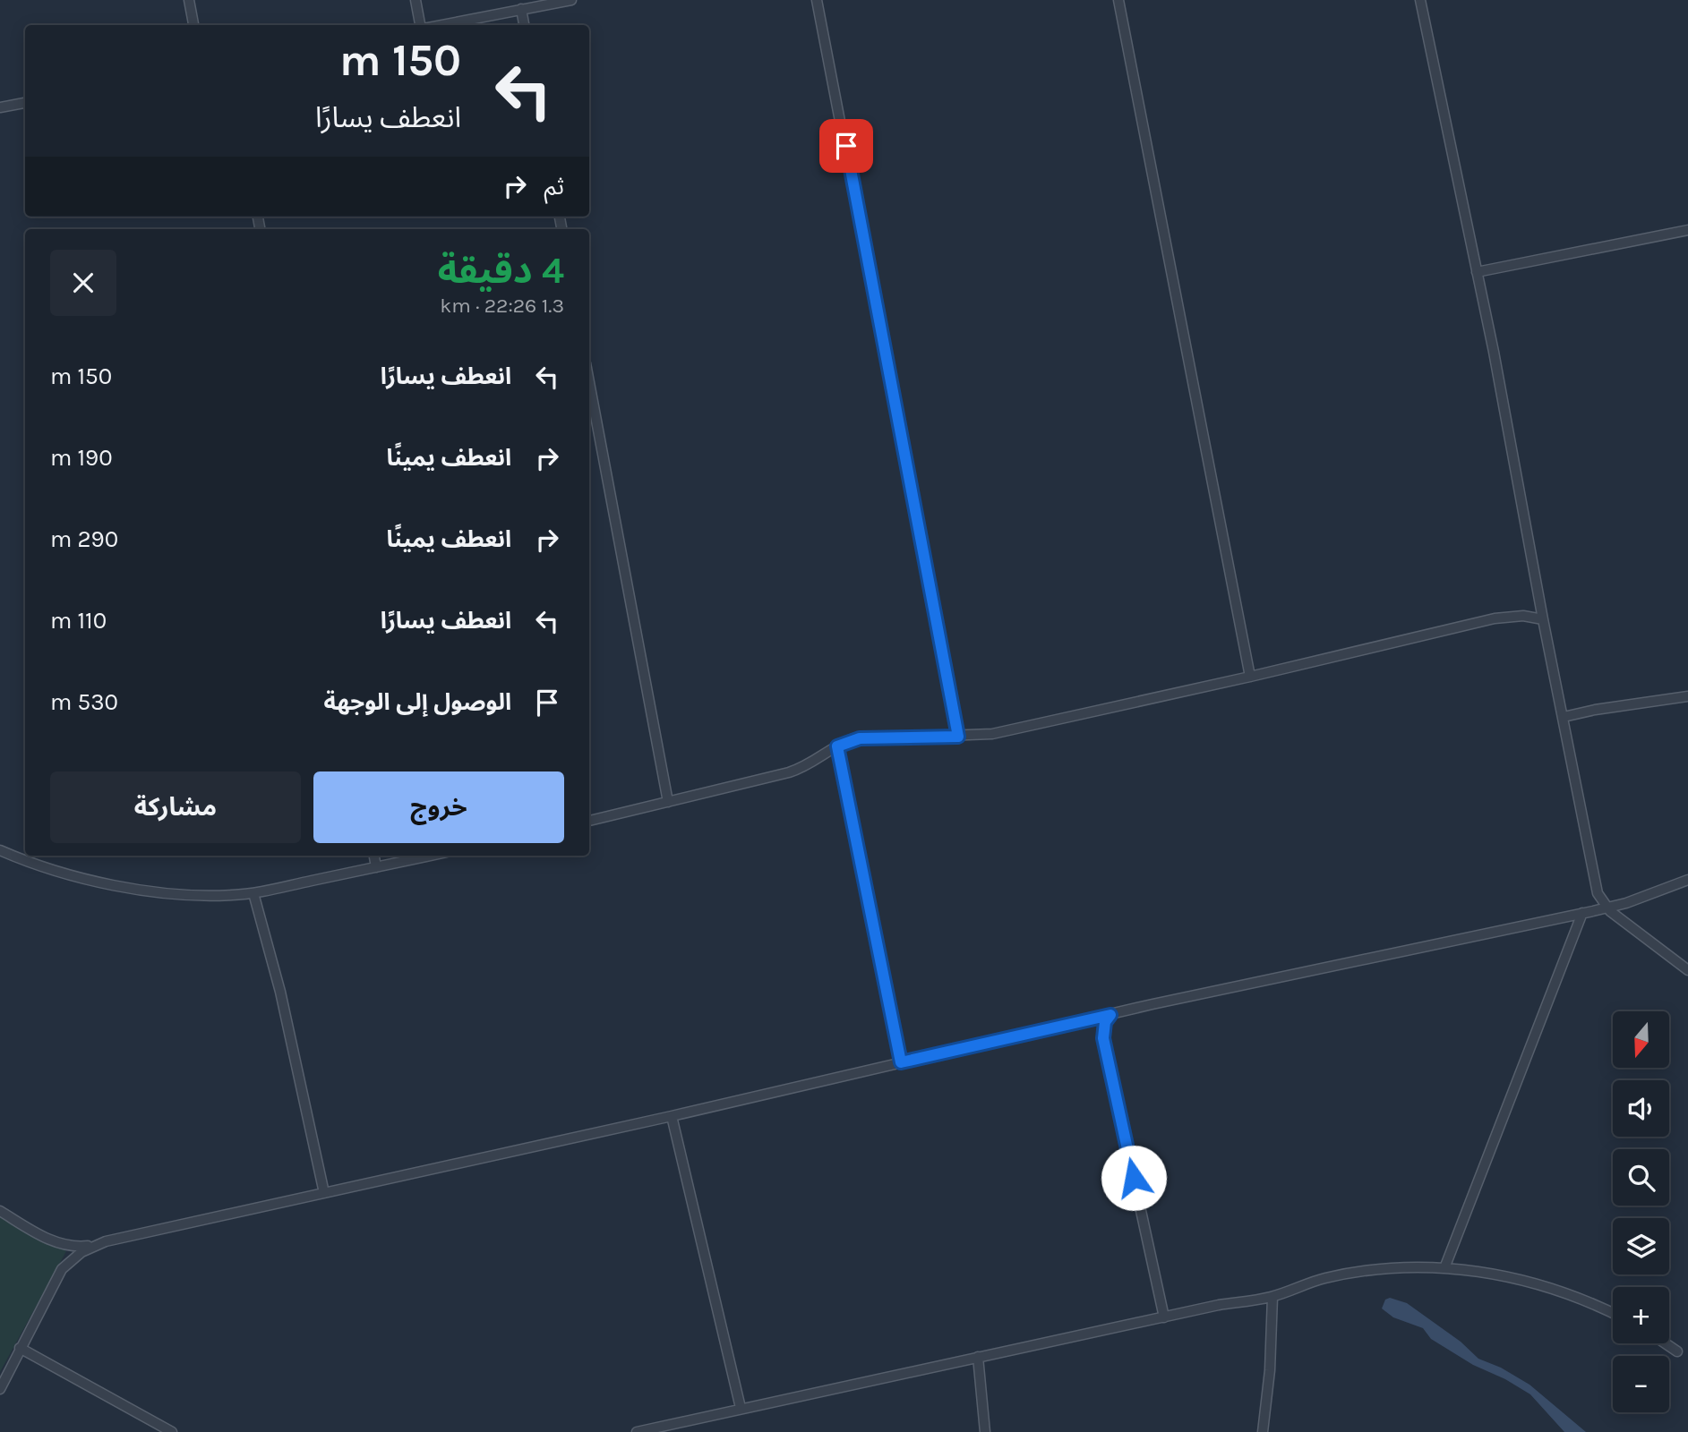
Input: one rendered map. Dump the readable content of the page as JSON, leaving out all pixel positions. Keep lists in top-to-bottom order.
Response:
{
  "north": "bottom",
  "page": {
    "turn": ["150 m", "انعطف يسارًا"],
    "then": "ثم",
    "heading": ["4 دقيقة", "1.3 km · 22:26"],
    "list": [
      {
        "name": "انعطف يسارًا",
        "value": "150 m"
      },
      {
        "name": "انعطف يمينًا",
        "value": "190 m"
      },
      {
        "name": "انعطف يمينًا",
        "value": "290 m"
      },
      {
        "name": "انعطف يسارًا",
        "value": "110 m"
      },
      {
        "name": "الوصول إلى الوجهة",
        "value": "530 m"
      }
    ],
    "buttons": ["خروج", "مشاركة"],
    "map_buttons": ["+", "−"]
  }
}
